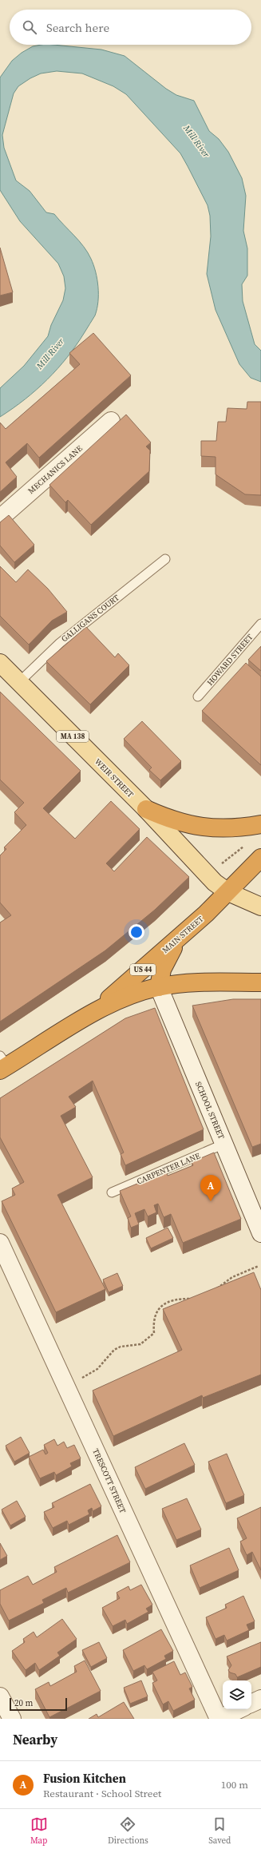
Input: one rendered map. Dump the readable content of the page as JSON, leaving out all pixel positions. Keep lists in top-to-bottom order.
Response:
{
  "streets": {
    "highway": ["MA 138", "MAIN STREET", "US 44"],
    "main road": ["WEIR STREET"],
    "street": ["MECHANICS LANE", "SCHOOL STREET", "TRESCOTT STREET"],
    "lane": ["GALLIGANS COURT", "HOWARD STREET", "CARPENTER LANE"]
  },
  "crossings": [
    ["GALLIGANS COURT", "WEIR STREET"],
    ["MA 138", "WEIR STREET"],
    ["MA 138", "MAIN STREET"],
    ["MA 138", "US 44"],
    ["WEIR STREET", "MAIN STREET"],
    ["WEIR STREET", "US 44"],
    ["MAIN STREET", "US 44"],
    ["MAIN STREET", "SCHOOL STREET"],
    ["SCHOOL STREET", "CARPENTER LANE"]
  ],
  "water": ["Mill River"],
  "scale_bar": "20 m",
  "page": {
    "search": "Search here",
    "pins": "A",
    "scale": "20 m",
    "heading": "Nearby",
    "list": [
      {
        "mark": "A",
        "name": "Fusion Kitchen",
        "note": "Restaurant · School Street",
        "value": "100 m"
      }
    ],
    "nav": ["Map", "Directions", "Saved"]
  }
}
